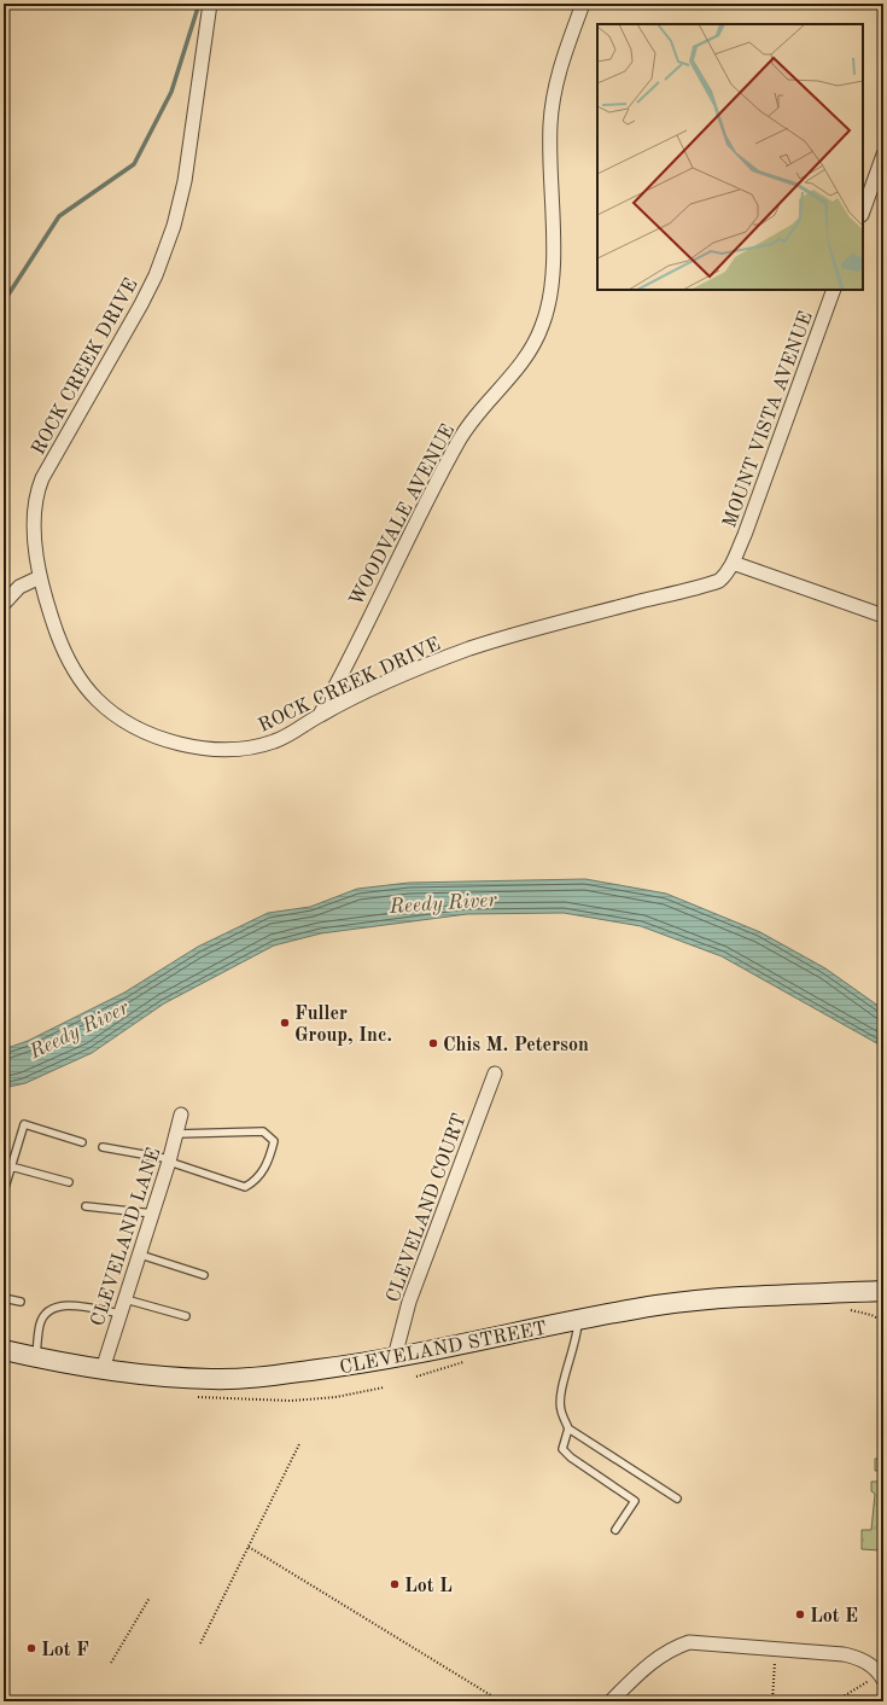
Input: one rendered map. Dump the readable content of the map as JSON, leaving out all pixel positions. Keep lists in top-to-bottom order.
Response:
{
  "streets": {
    "street": [
      "ROCK CREEK DRIVE",
      "MOUNT VISTA AVENUE",
      "WOODVALE AVENUE",
      "CLEVELAND COURT",
      "CLEVELAND LANE",
      "CLEVELAND STREET"
    ]
  },
  "crossings": [
    ["ROCK CREEK DRIVE", "MOUNT VISTA AVENUE"],
    ["ROCK CREEK DRIVE", "WOODVALE AVENUE"],
    ["CLEVELAND COURT", "CLEVELAND STREET"],
    ["CLEVELAND LANE", "CLEVELAND STREET"]
  ],
  "water": ["Reedy River"],
  "places": [
    "Fuller Group, Inc.",
    "Chis M. Peterson",
    "Lot L",
    "Lot E",
    "Lot F"
  ]
}
